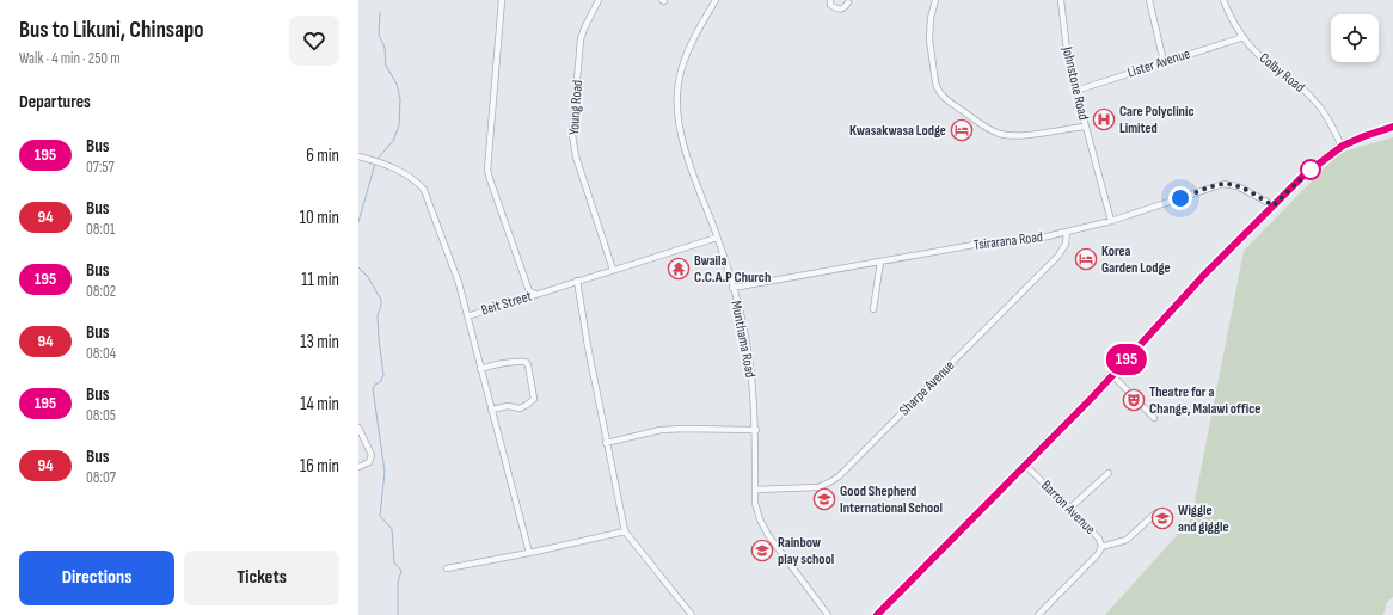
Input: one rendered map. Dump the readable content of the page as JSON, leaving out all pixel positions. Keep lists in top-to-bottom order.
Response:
{
  "streets": {
    "street": [
      "Lister Avenue",
      "Colby Road",
      "Johnstone Road",
      "Young Road",
      "Tsirarana Road",
      "Beit Street",
      "Munthama Road",
      "Sharpe Avenue",
      "Barron Avenue"
    ]
  },
  "crossings": [
    ["Lister Avenue", "Colby Road"],
    ["Lister Avenue", "Johnstone Road"],
    ["Johnstone Road", "Tsirarana Road"],
    ["Young Road", "Beit Street"],
    ["Tsirarana Road", "Munthama Road"],
    ["Tsirarana Road", "Sharpe Avenue"],
    ["Beit Street", "Munthama Road"],
    ["Munthama Road", "Sharpe Avenue"]
  ],
  "places": {
    "hospital": ["Care Polyclinic Limited"],
    "hotel": ["Kwasakwasa Lodge", "Korea Garden Lodge"],
    "temple": ["Bwaila C.C.A.P Church"],
    "theatre": ["Theatre for a Change, Malawi office"],
    "school or university": ["Good Shepherd International School", "Wiggle and giggle", "Rainbow play school"]
  },
  "lines": ["bus line 195"],
  "page": {
    "heading": [
      ["Bus to Likuni, Chinsapo", "Walk · 4 min · 250 m"],
      "Departures"
    ],
    "on_map": "195",
    "list": [
      {
        "mark": "195",
        "name": "Bus",
        "note": "07:57",
        "value": "6 min"
      },
      {
        "mark": "94",
        "name": "Bus",
        "note": "08:01",
        "value": "10 min"
      },
      {
        "mark": "195",
        "name": "Bus",
        "note": "08:02",
        "value": "11 min"
      },
      {
        "mark": "94",
        "name": "Bus",
        "note": "08:04",
        "value": "13 min"
      },
      {
        "mark": "195",
        "name": "Bus",
        "note": "08:05",
        "value": "14 min"
      },
      {
        "mark": "94",
        "name": "Bus",
        "note": "08:07",
        "value": "16 min"
      }
    ],
    "buttons": ["Directions", "Tickets"]
  }
}
